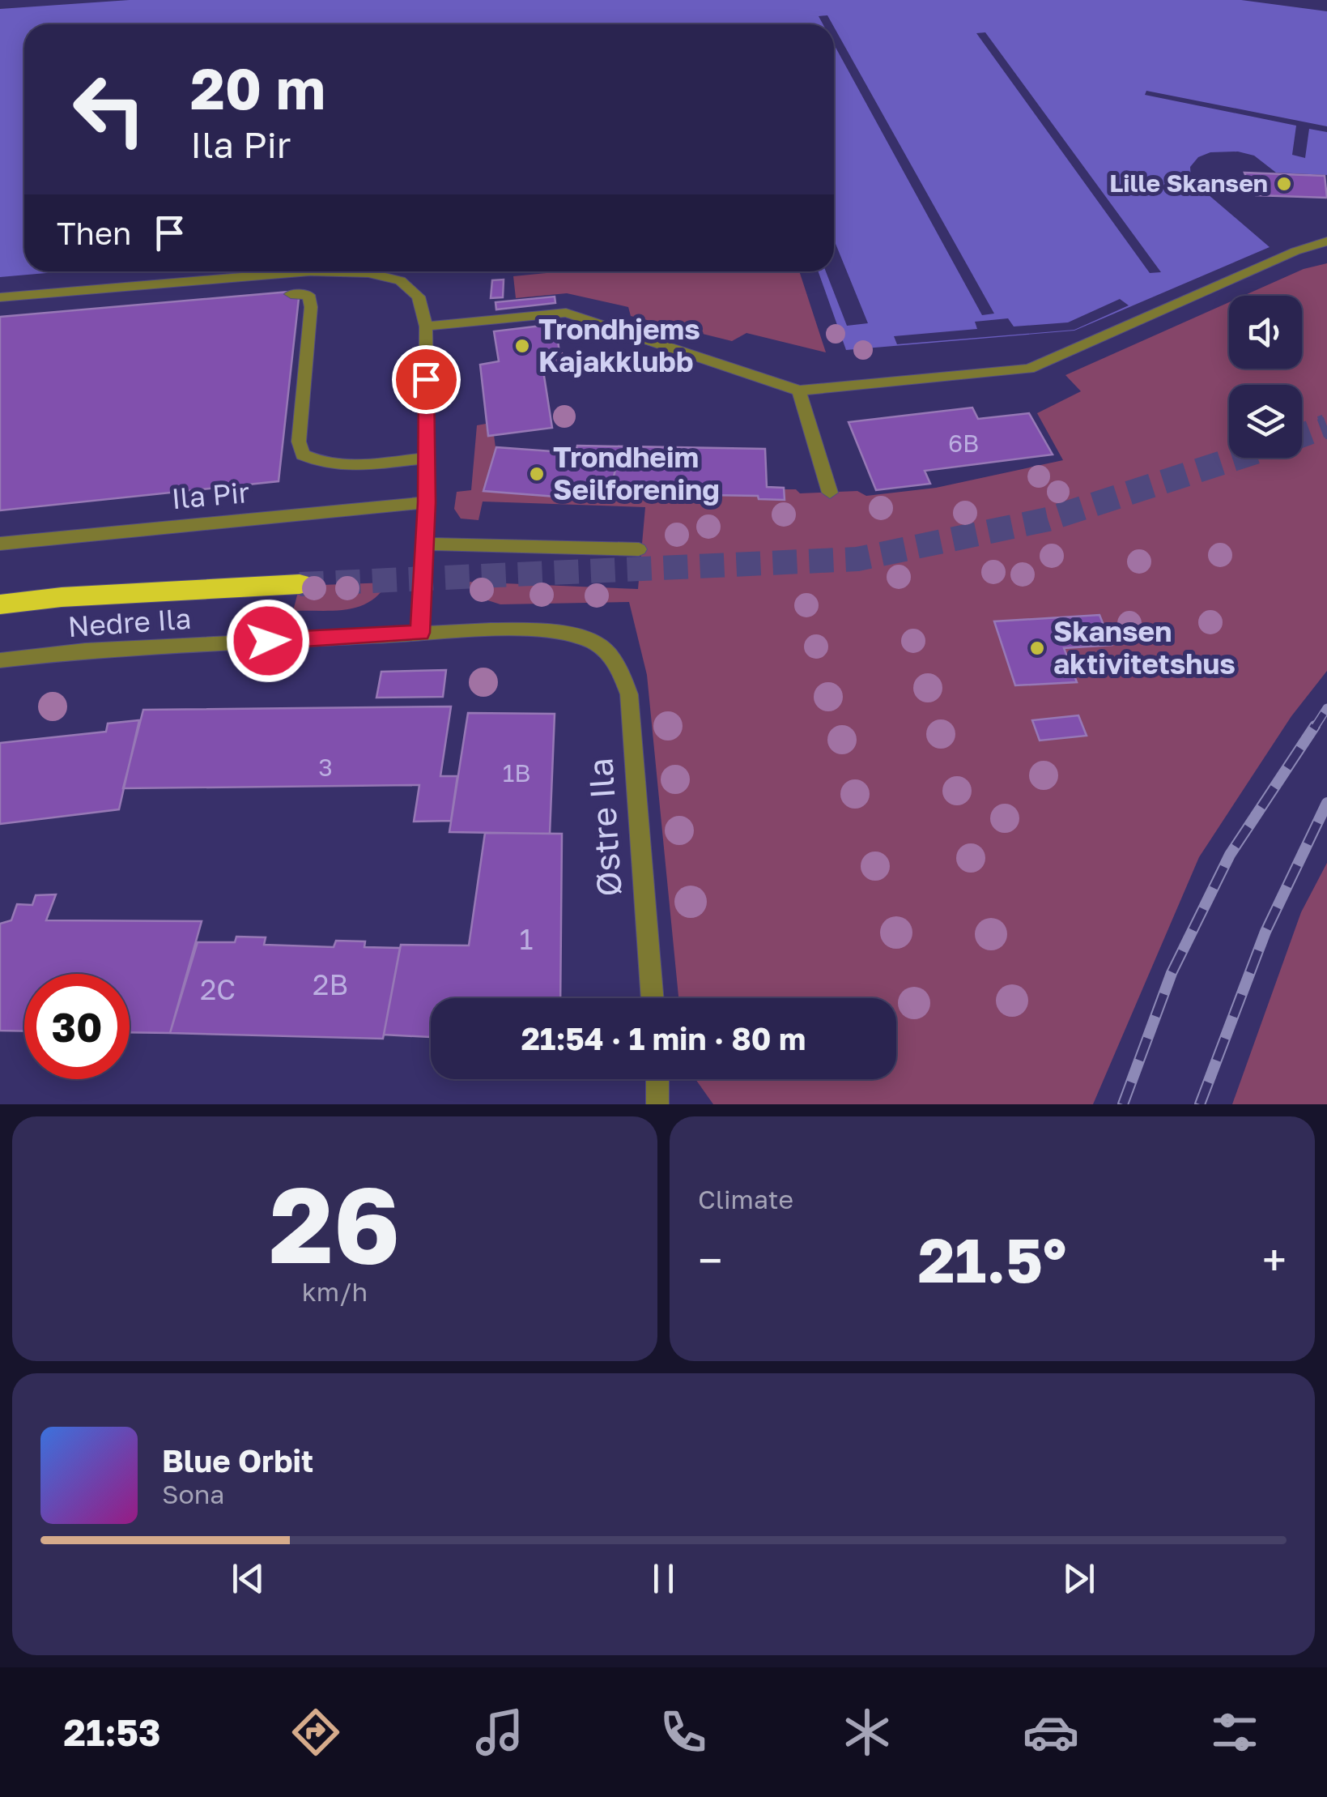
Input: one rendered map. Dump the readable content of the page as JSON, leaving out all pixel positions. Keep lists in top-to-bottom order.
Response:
{
  "streets": {
    "street": ["Ila Pir", "Nedre Ila", "Østre Ila"]
  },
  "crossings": [
    ["Nedre Ila", "Østre Ila"]
  ],
  "places": [
    "Lille Skansen",
    "Trondhjems Kajakklubb",
    "Trondheim Seilforening",
    "Skansen aktivitetshus"
  ],
  "house_numbers": [
    "6B",
    "3",
    "1B",
    "1",
    "2B",
    "2C"
  ],
  "page": {
    "turn": ["20 m", "Ila Pir"],
    "then": "Then",
    "limit": "30",
    "trip": "21:54 · 1 min · 80 m",
    "tile": [
      ["26", "km/h"],
      "Climate"
    ],
    "heat": ["−", "21.5°", "+"],
    "song": ["Blue Orbit", "Sona"],
    "tabs": "21:53"
  }
}
